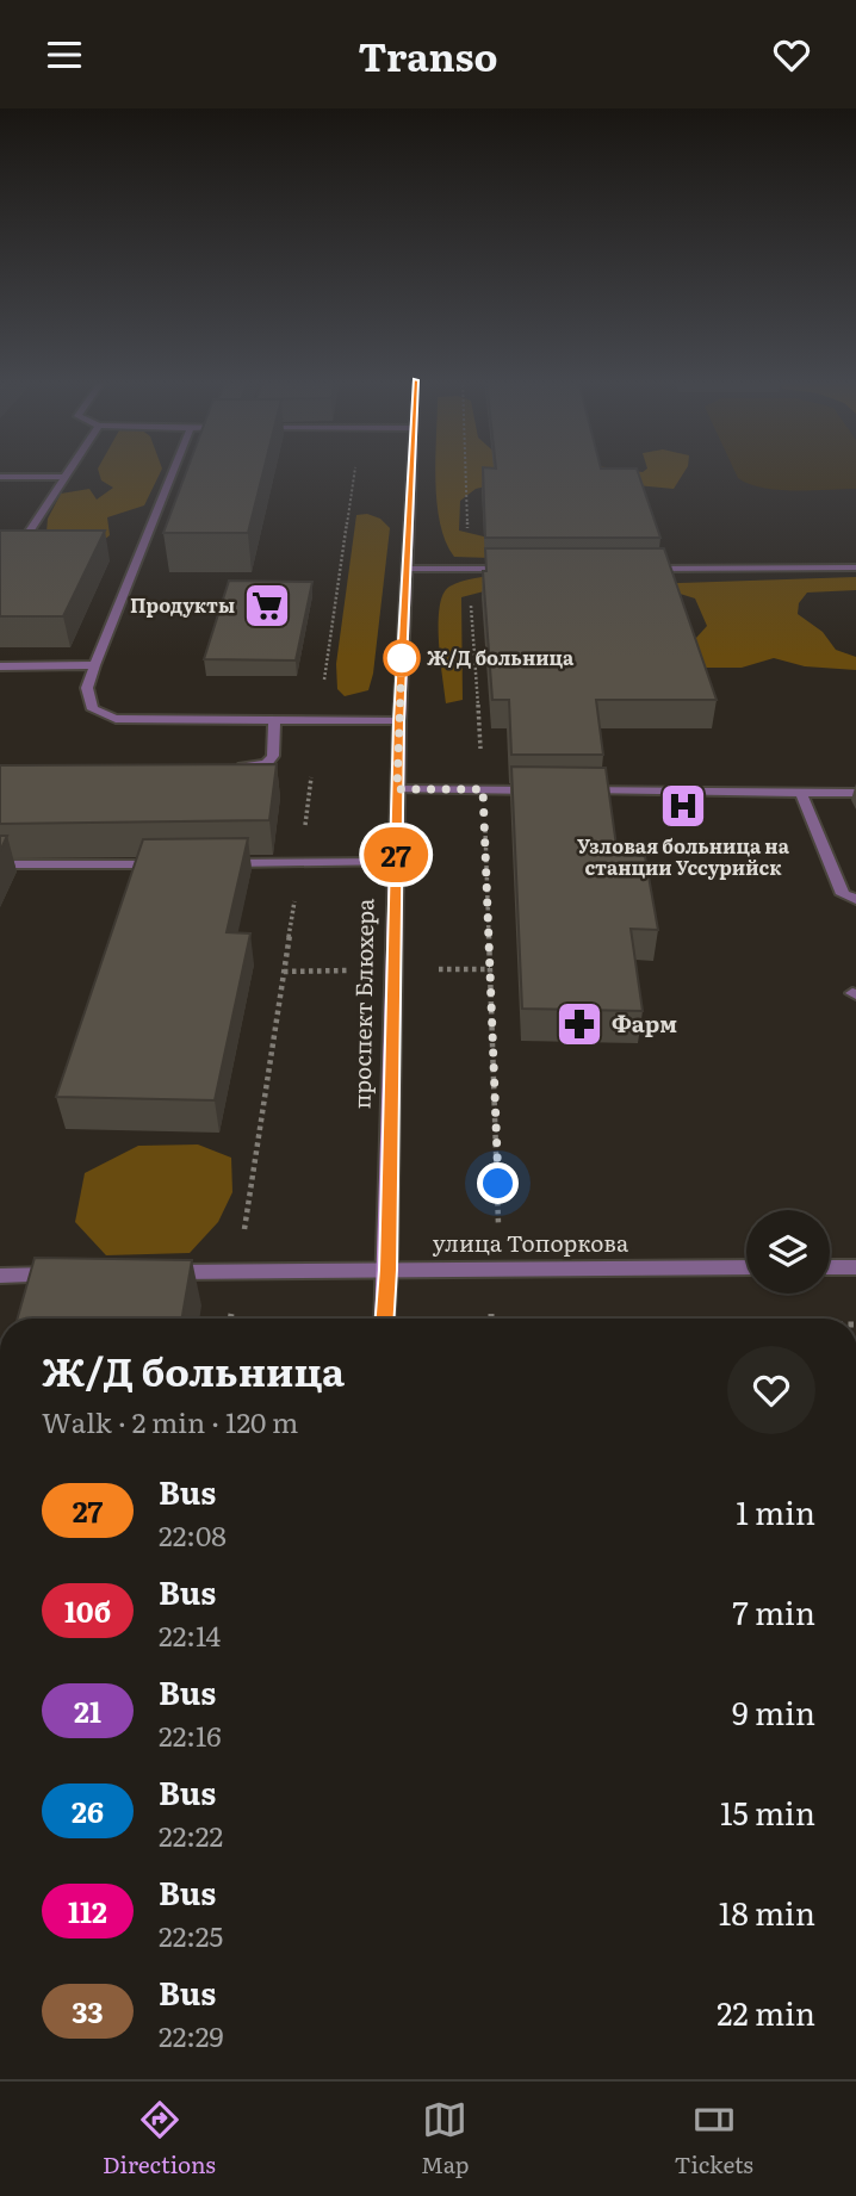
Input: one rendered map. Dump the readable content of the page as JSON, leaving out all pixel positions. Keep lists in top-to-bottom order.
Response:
{
  "streets": {
    "main road": ["проспект Блюхера"],
    "street": ["улица Топоркова"]
  },
  "crossings": [
    ["проспект Блюхера", "улица Топоркова"]
  ],
  "places": {
    "supermarket": ["Продукты"],
    "other": ["Ж/Д больница"],
    "hospital": ["Узловая больница на станции Уссурийск"],
    "pharmacy": ["Фарм"]
  },
  "lines": ["bus line 27"],
  "page": {
    "header": "Transo",
    "on_map": "27",
    "heading": ["Ж/Д больница", "Walk · 2 min · 120 m"],
    "list": [
      {
        "mark": "27",
        "name": "Bus",
        "note": "22:08",
        "value": "1 min"
      },
      {
        "mark": "10б",
        "name": "Bus",
        "note": "22:14",
        "value": "7 min"
      },
      {
        "mark": "21",
        "name": "Bus",
        "note": "22:16",
        "value": "9 min"
      },
      {
        "mark": "26",
        "name": "Bus",
        "note": "22:22",
        "value": "15 min"
      },
      {
        "mark": "112",
        "name": "Bus",
        "note": "22:25",
        "value": "18 min"
      },
      {
        "mark": "33",
        "name": "Bus",
        "note": "22:29",
        "value": "22 min"
      }
    ],
    "tabs": ["Directions", "Map", "Tickets"]
  }
}
